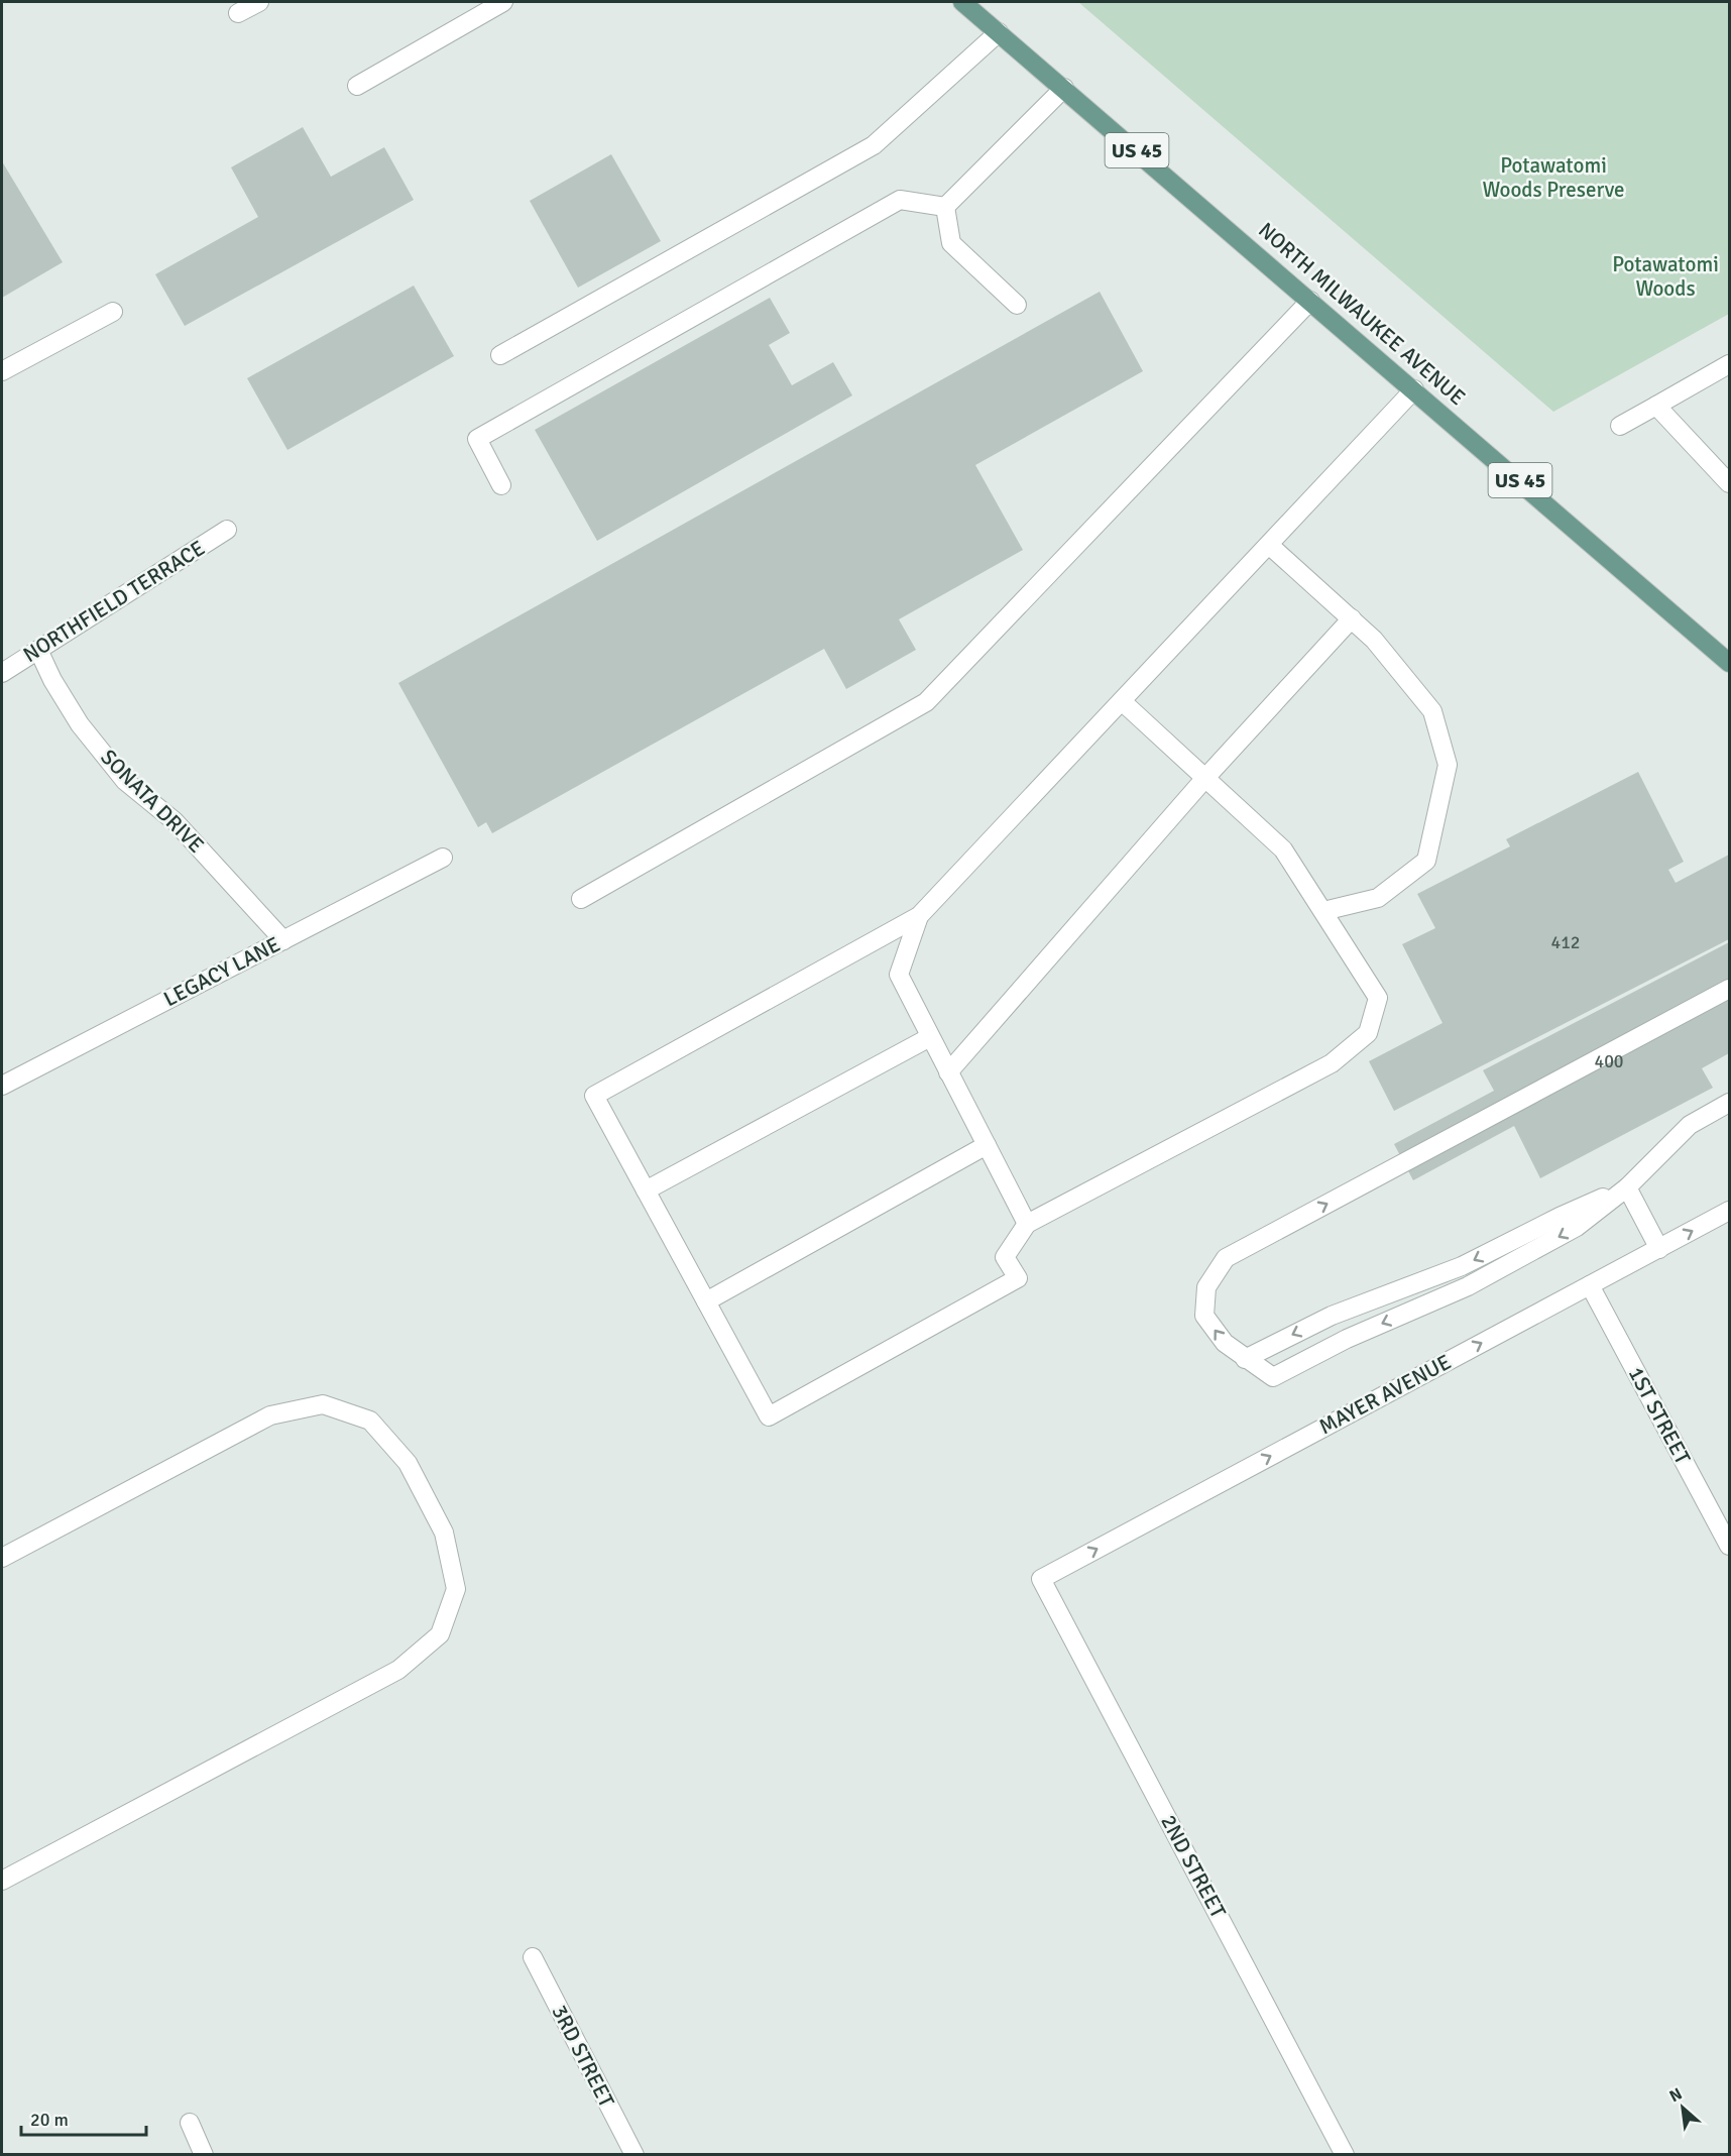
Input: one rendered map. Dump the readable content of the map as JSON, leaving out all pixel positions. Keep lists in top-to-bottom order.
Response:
{
  "streets": {
    "main road": ["US 45", "NORTH MILWAUKEE AVENUE"],
    "street": [
      "NORTHFIELD TERRACE",
      "SONATA DRIVE",
      "LEGACY LANE",
      "MAYER AVENUE",
      "1ST STREET",
      "2ND STREET",
      "3RD STREET"
    ]
  },
  "crossings": [
    ["NORTHFIELD TERRACE", "SONATA DRIVE"],
    ["SONATA DRIVE", "LEGACY LANE"],
    ["MAYER AVENUE", "1ST STREET"],
    ["MAYER AVENUE", "2ND STREET"]
  ],
  "parks": ["Potawatomi Woods Preserve", "Potawatomi Woods"],
  "house_numbers": ["412", "400"],
  "scale_bar": "20 m",
  "north": "top left"
}
